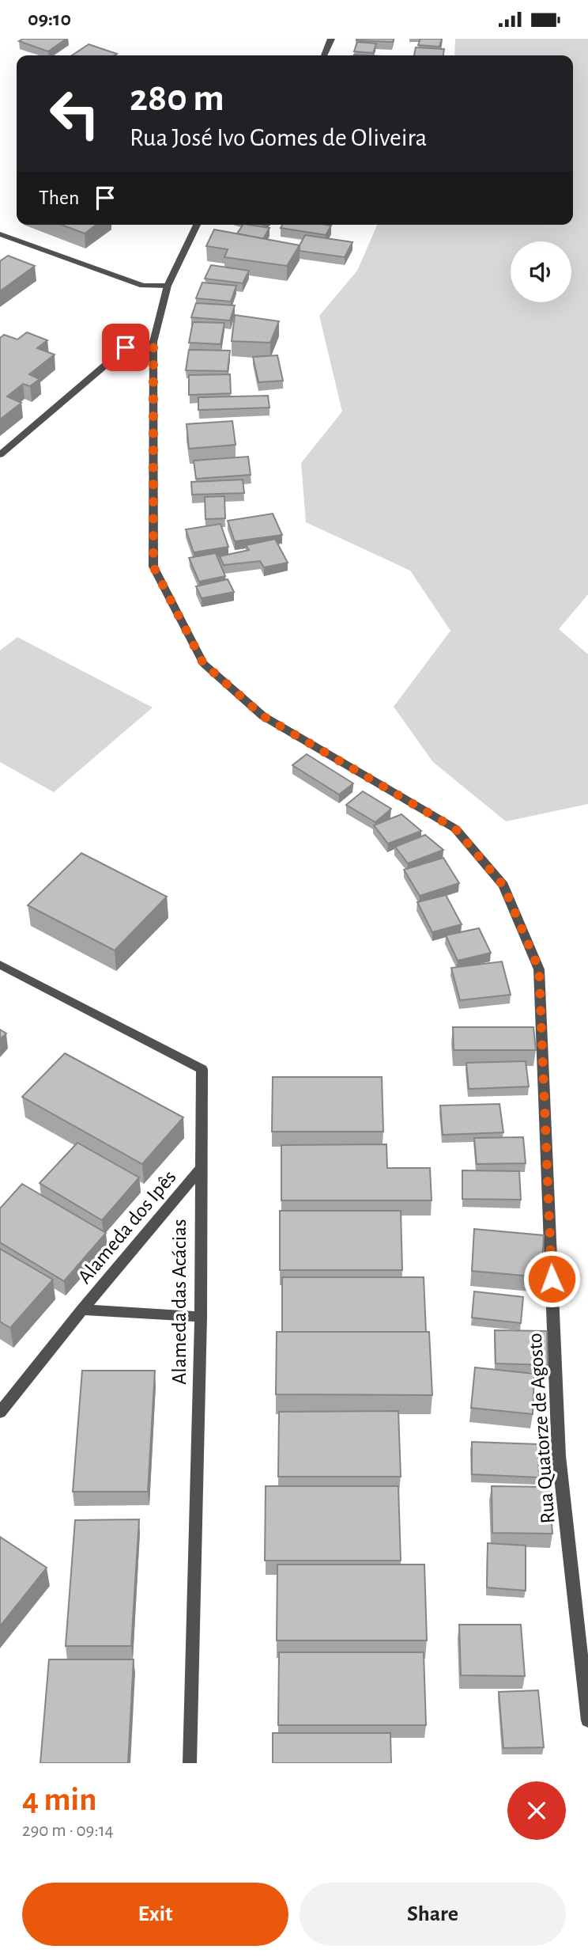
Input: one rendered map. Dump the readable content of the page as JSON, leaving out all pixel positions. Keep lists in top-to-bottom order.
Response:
{
  "streets": {
    "street": ["Alameda dos Ipês", "Alameda das Acácias", "Rua Quatorze de Agosto"]
  },
  "crossings": [
    ["Alameda dos Ipês", "Alameda das Acácias"]
  ],
  "page": {
    "status": "09:10",
    "turn": ["280 m", "Rua José Ivo Gomes de Oliveira"],
    "then": "Then",
    "heading": ["4 min", "290 m · 09:14"],
    "buttons": ["Exit", "Share"]
  }
}
